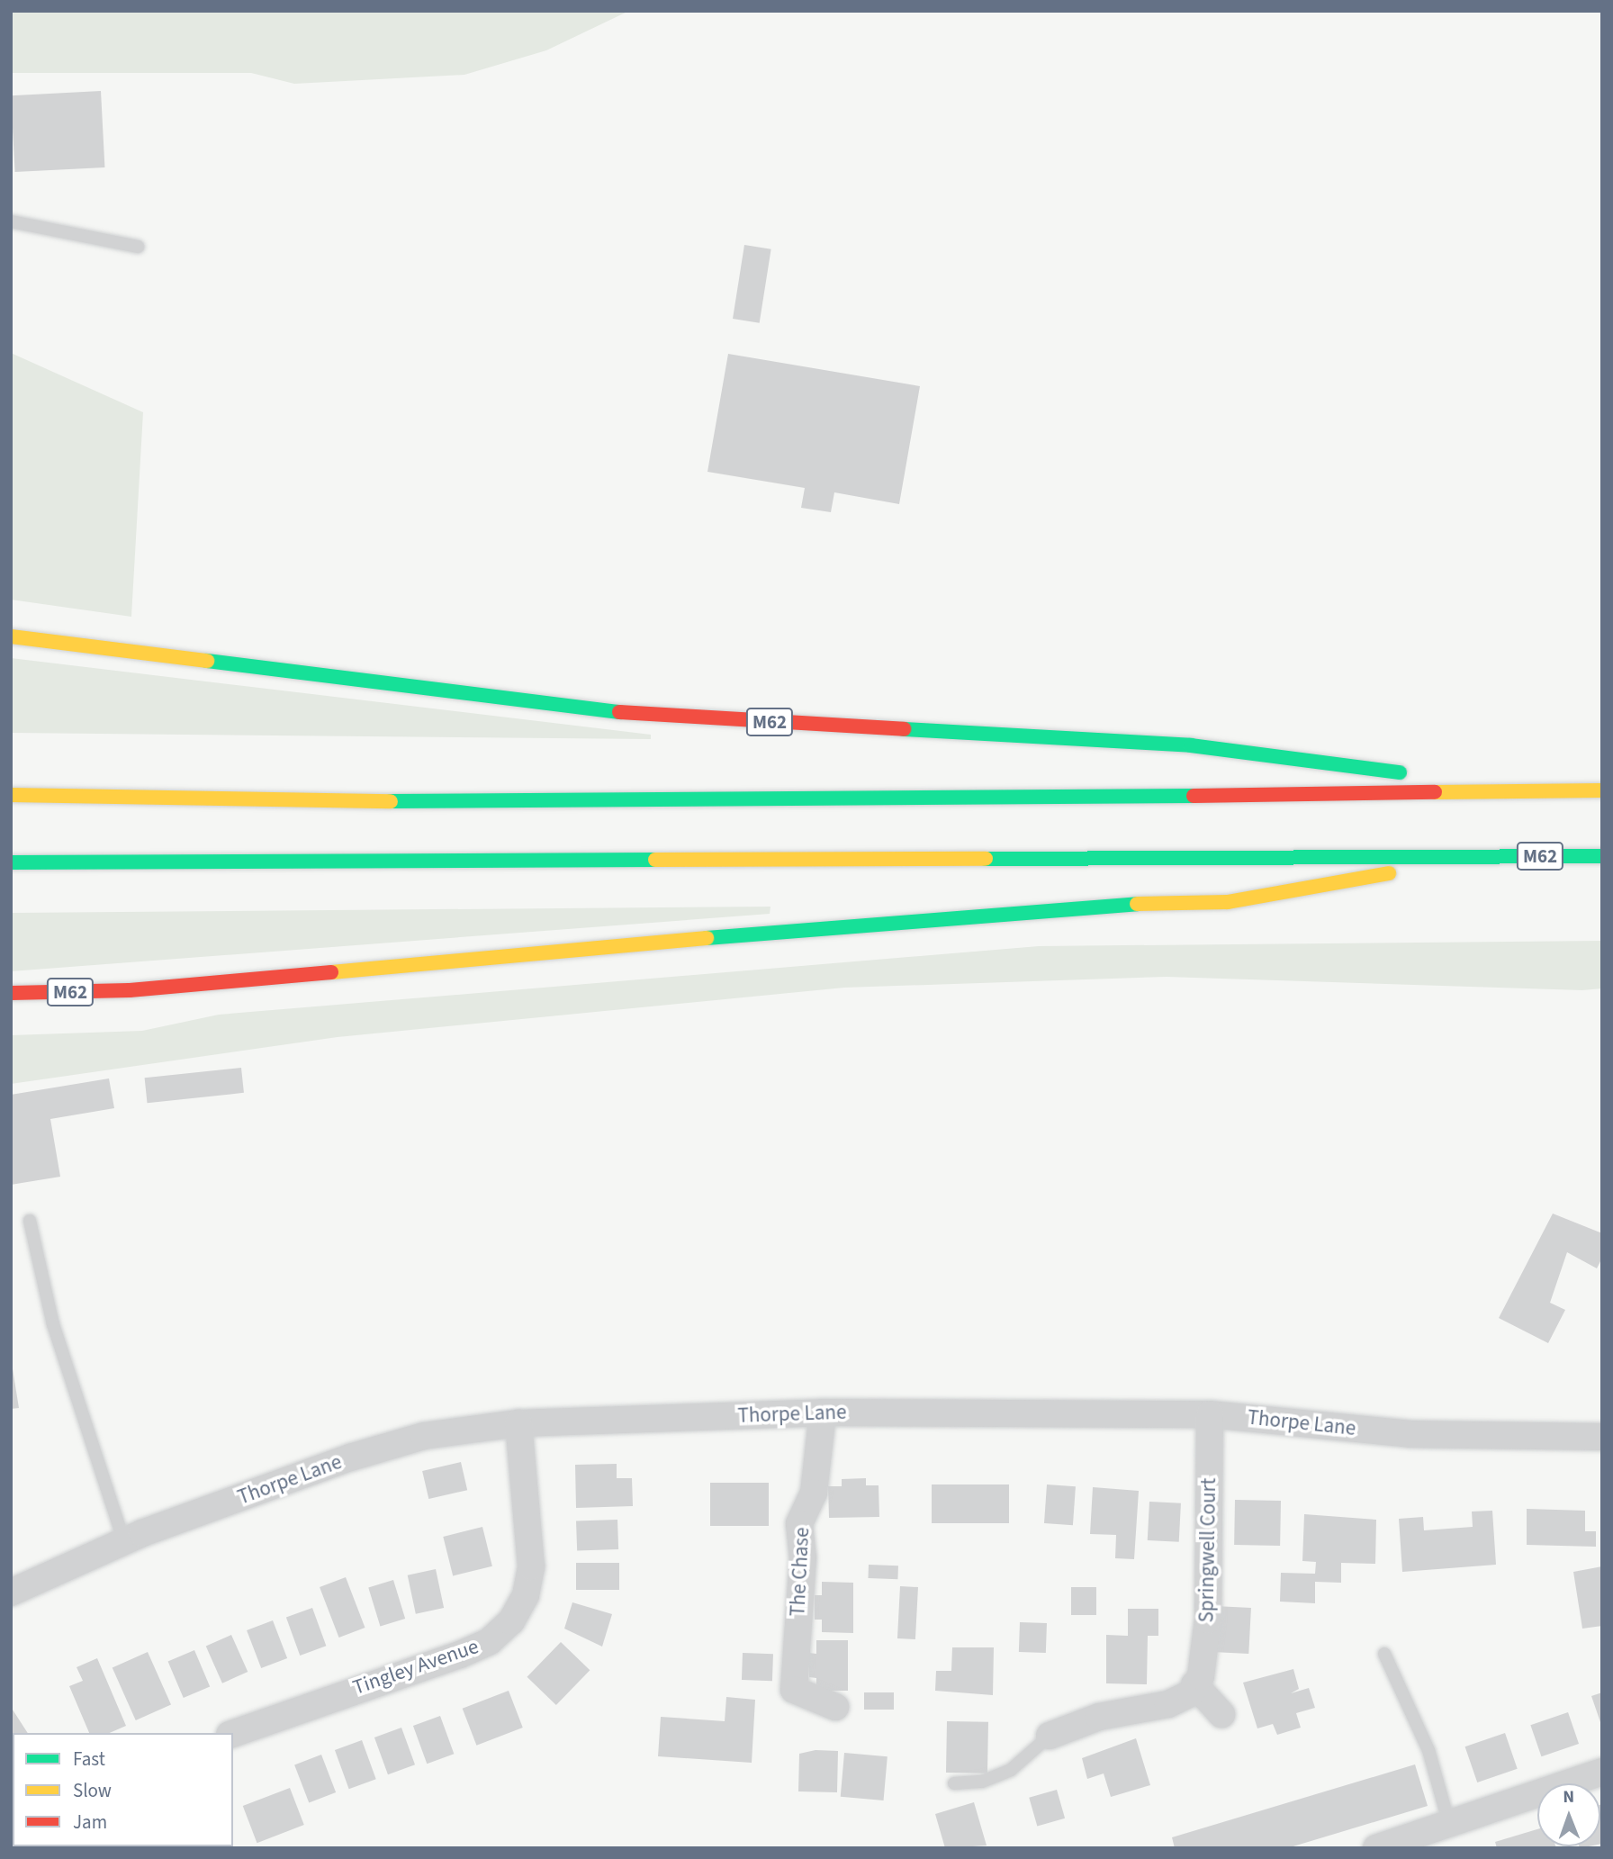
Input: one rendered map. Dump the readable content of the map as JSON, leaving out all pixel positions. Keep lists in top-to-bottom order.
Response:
{
  "streets": {
    "highway": ["M62"],
    "street": [
      "Thorpe Lane",
      "Springwell Court",
      "The Chase",
      "Tingley Avenue"
    ]
  },
  "crossings": [
    ["Thorpe Lane", "Springwell Court"],
    ["Thorpe Lane", "The Chase"],
    ["Thorpe Lane", "Tingley Avenue"]
  ],
  "legend": ["Fast", "Slow", "Jam"],
  "north": "top"
}
